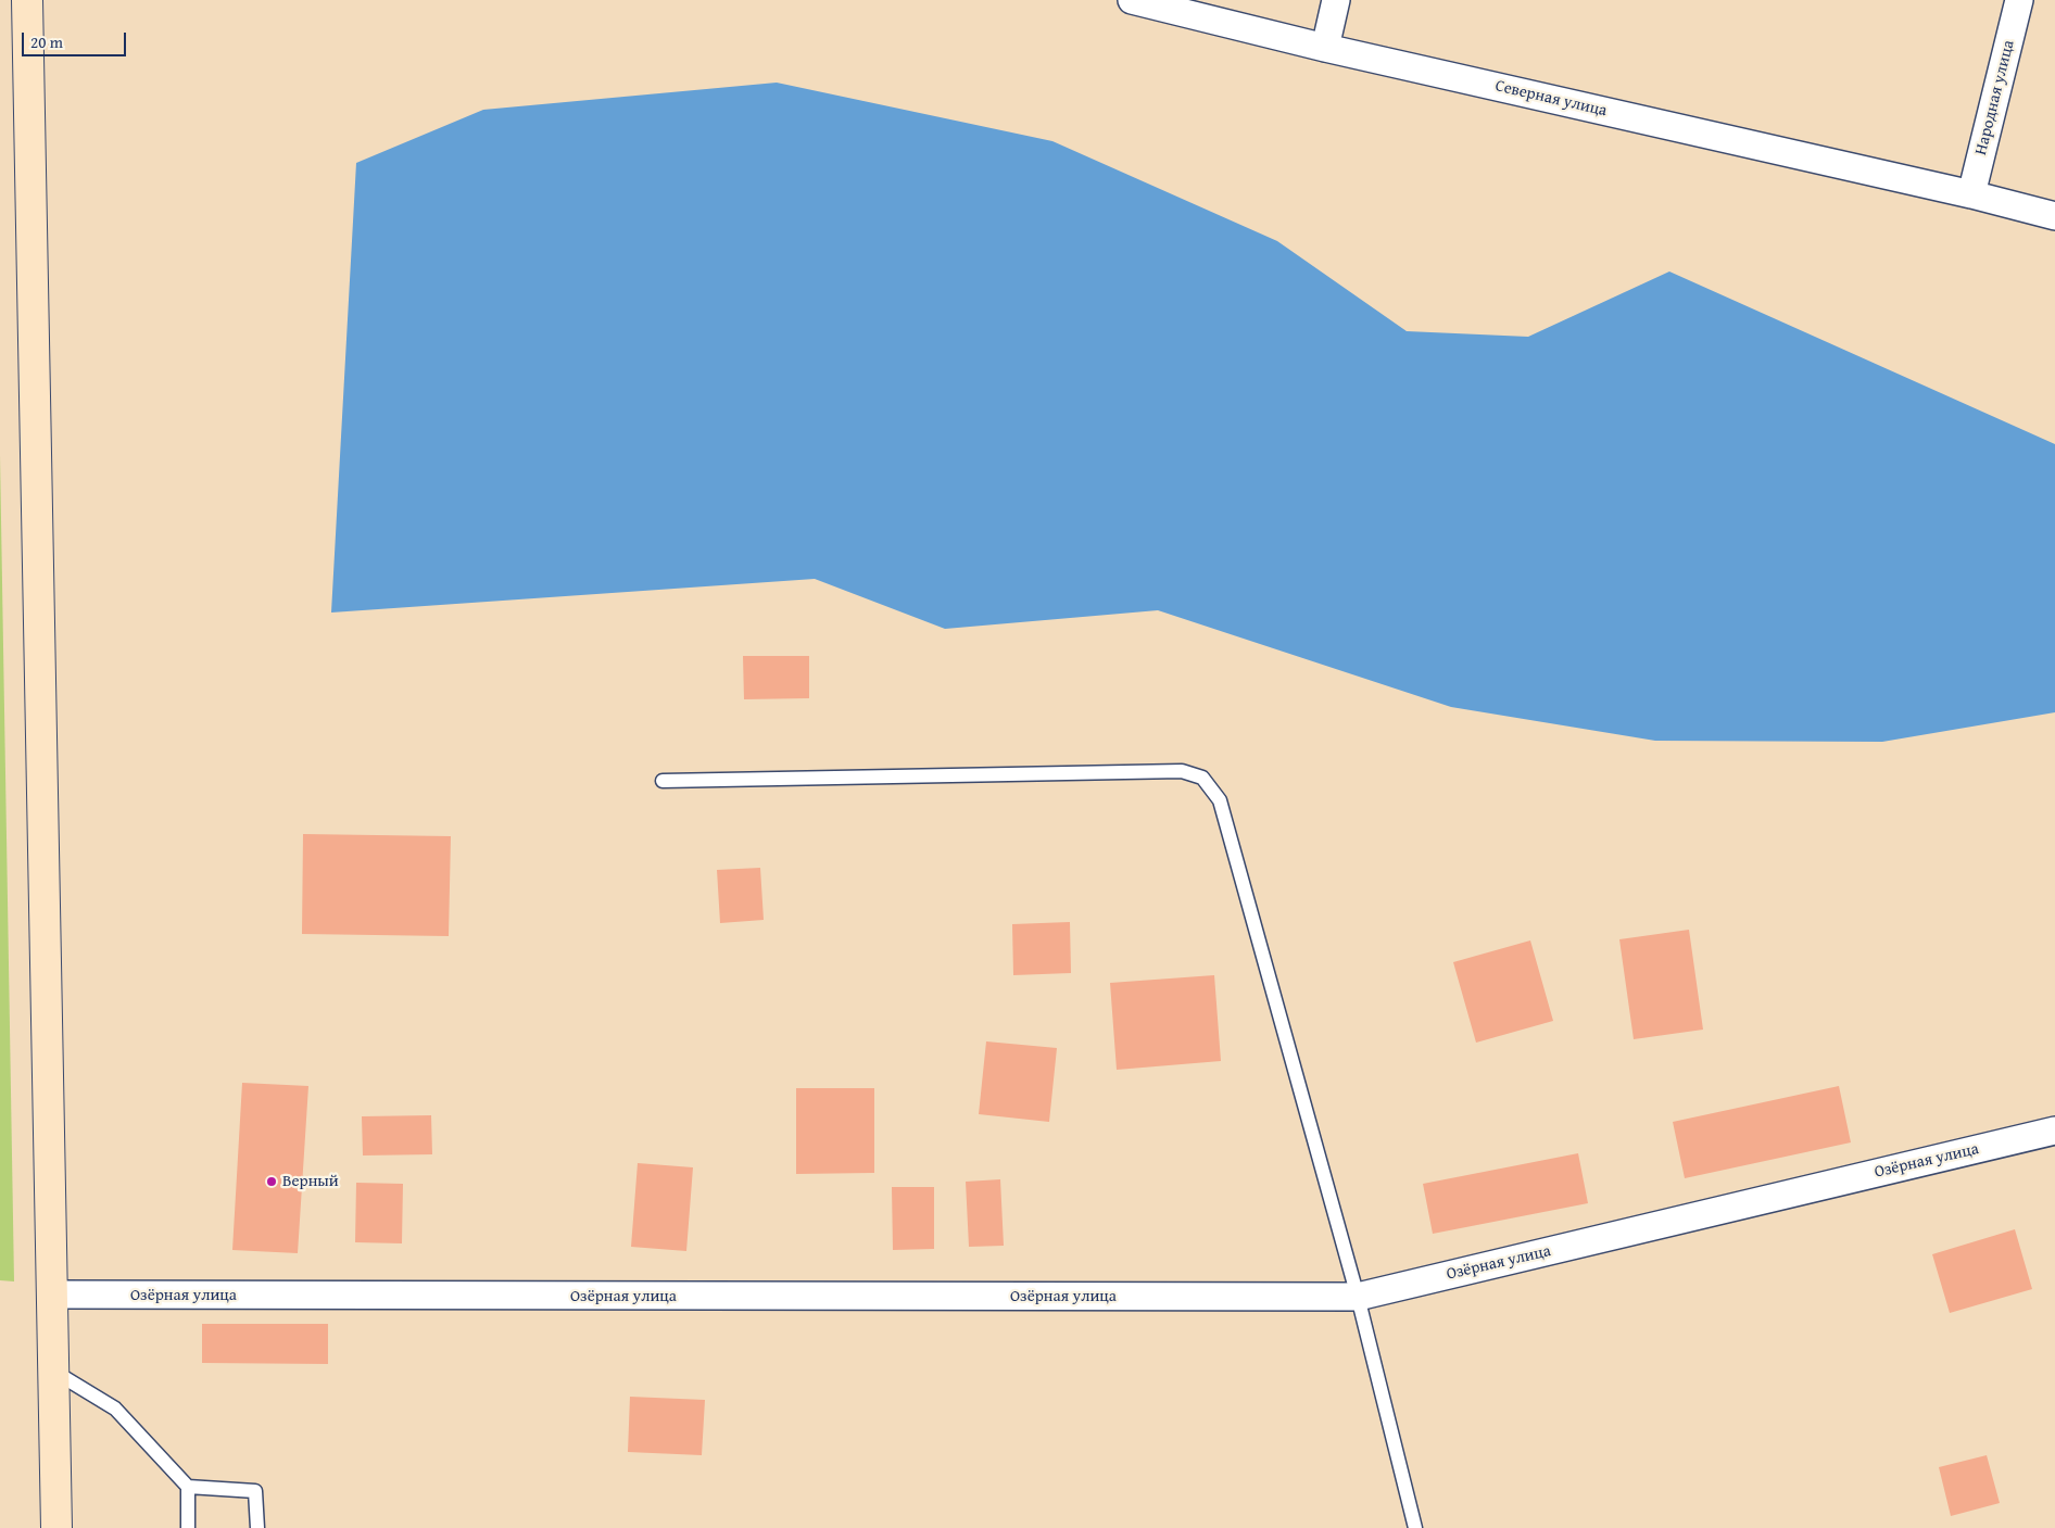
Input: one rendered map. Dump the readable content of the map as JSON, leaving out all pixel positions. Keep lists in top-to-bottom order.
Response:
{
  "streets": {
    "street": ["Народная улица", "Северная улица", "Озёрная улица"]
  },
  "crossings": [
    ["Народная улица", "Северная улица"]
  ],
  "places": ["Верный"],
  "scale_bar": "20 m"
}
